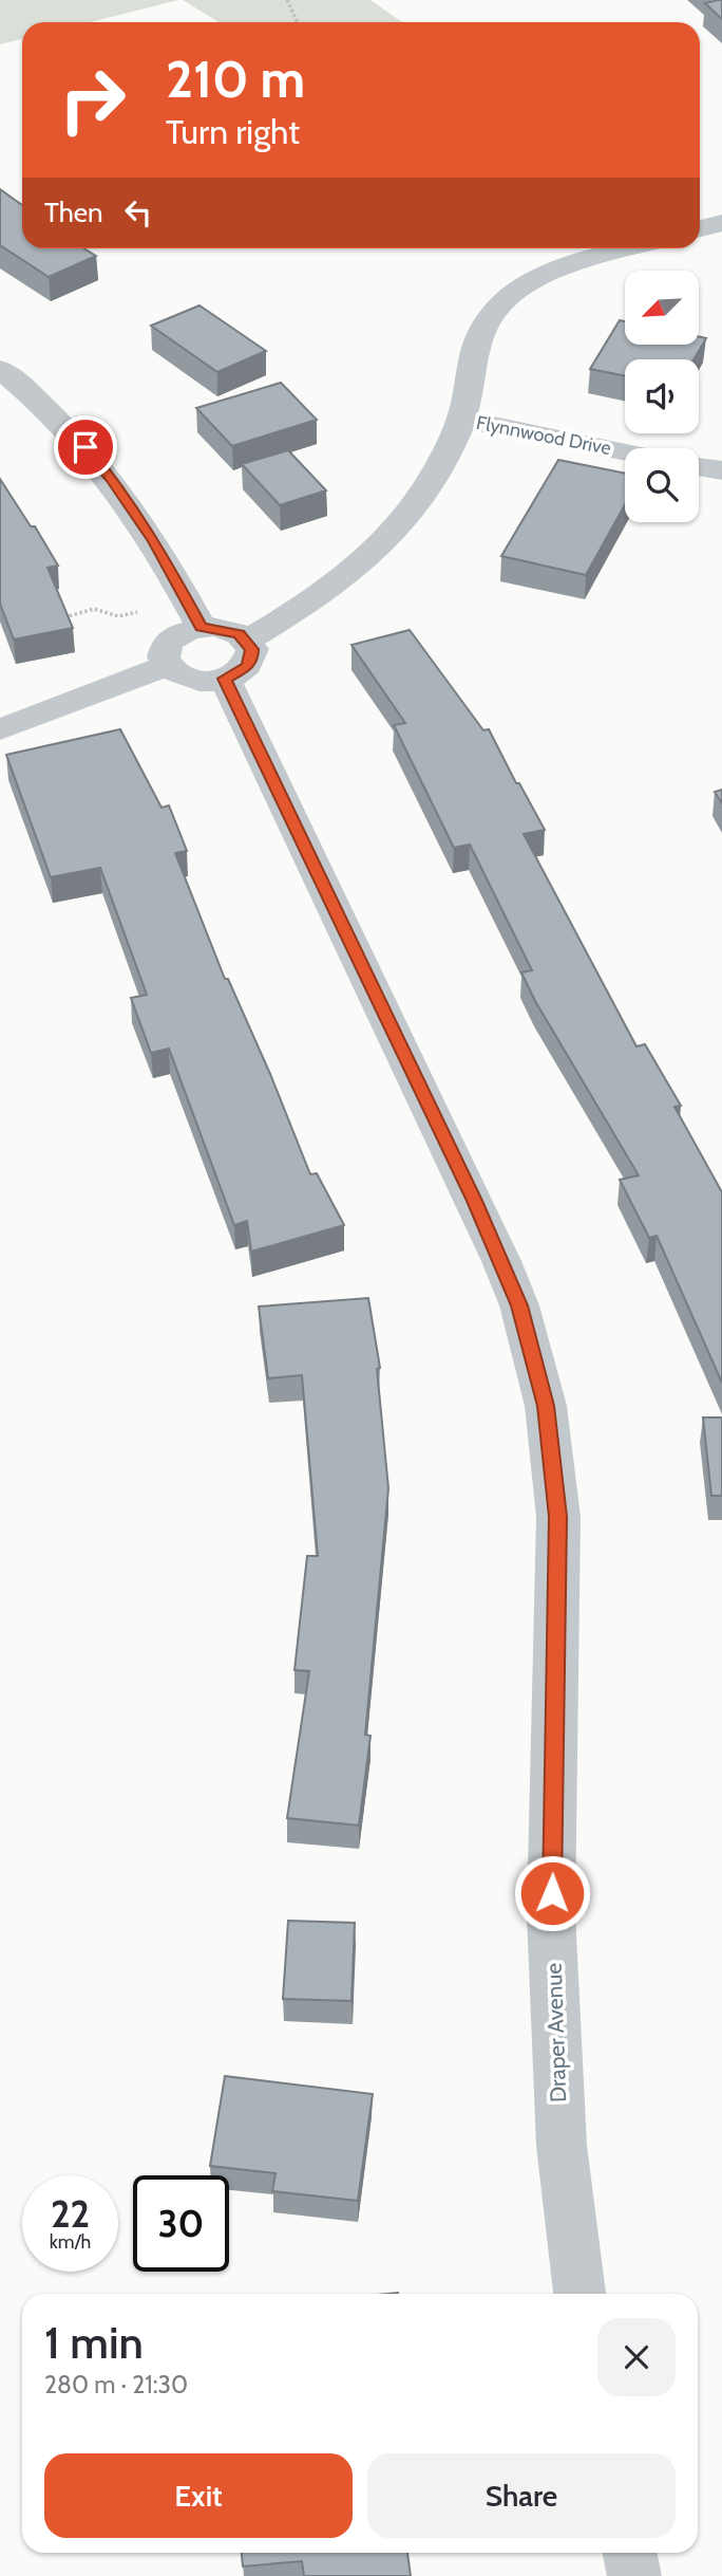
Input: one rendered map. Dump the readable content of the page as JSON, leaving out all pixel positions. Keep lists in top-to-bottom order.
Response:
{
  "streets": {
    "street": ["Flynnwood Drive", "Draper Avenue"]
  },
  "north": "bottom left",
  "page": {
    "turn": ["210 m", "Turn right"],
    "then": "Then",
    "speed": "22 km/h",
    "limit": "30",
    "heading": ["1 min", "280 m · 21:30"],
    "buttons": ["Exit", "Share"]
  }
}
